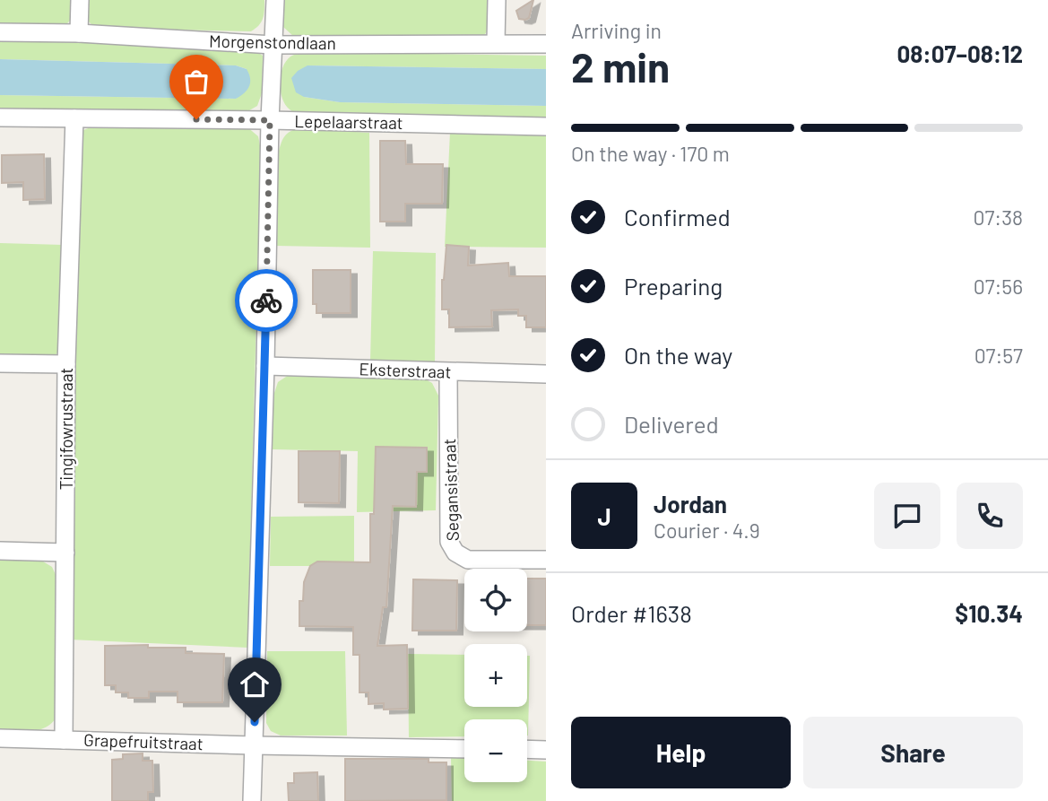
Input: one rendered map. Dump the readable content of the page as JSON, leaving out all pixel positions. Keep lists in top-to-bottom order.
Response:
{
  "streets": {
    "street": [
      "Morgenstondlaan",
      "Lepelaarstraat",
      "Eksterstraat",
      "Tingifowrustraat",
      "Segansistraat",
      "Grapefruitstraat"
    ]
  },
  "crossings": [
    ["Lepelaarstraat", "Tingifowrustraat"],
    ["Eksterstraat", "Segansistraat"],
    ["Tingifowrustraat", "Grapefruitstraat"]
  ],
  "page": {
    "heading": ["2 min", "Arriving in", "08:07–08:12"],
    "panel": [
      "Jordan",
      "Courier · 4.9",
      "Order #1638",
      "$10.34"
    ],
    "bar": "On the way · 170 m",
    "list": [
      ["Confirmed", "07:38"],
      ["Preparing", "07:56"],
      ["On the way", "07:57"],
      "Delivered"
    ],
    "round": "J",
    "map_buttons": ["+", "−"],
    "buttons": ["Help", "Share"]
  }
}
